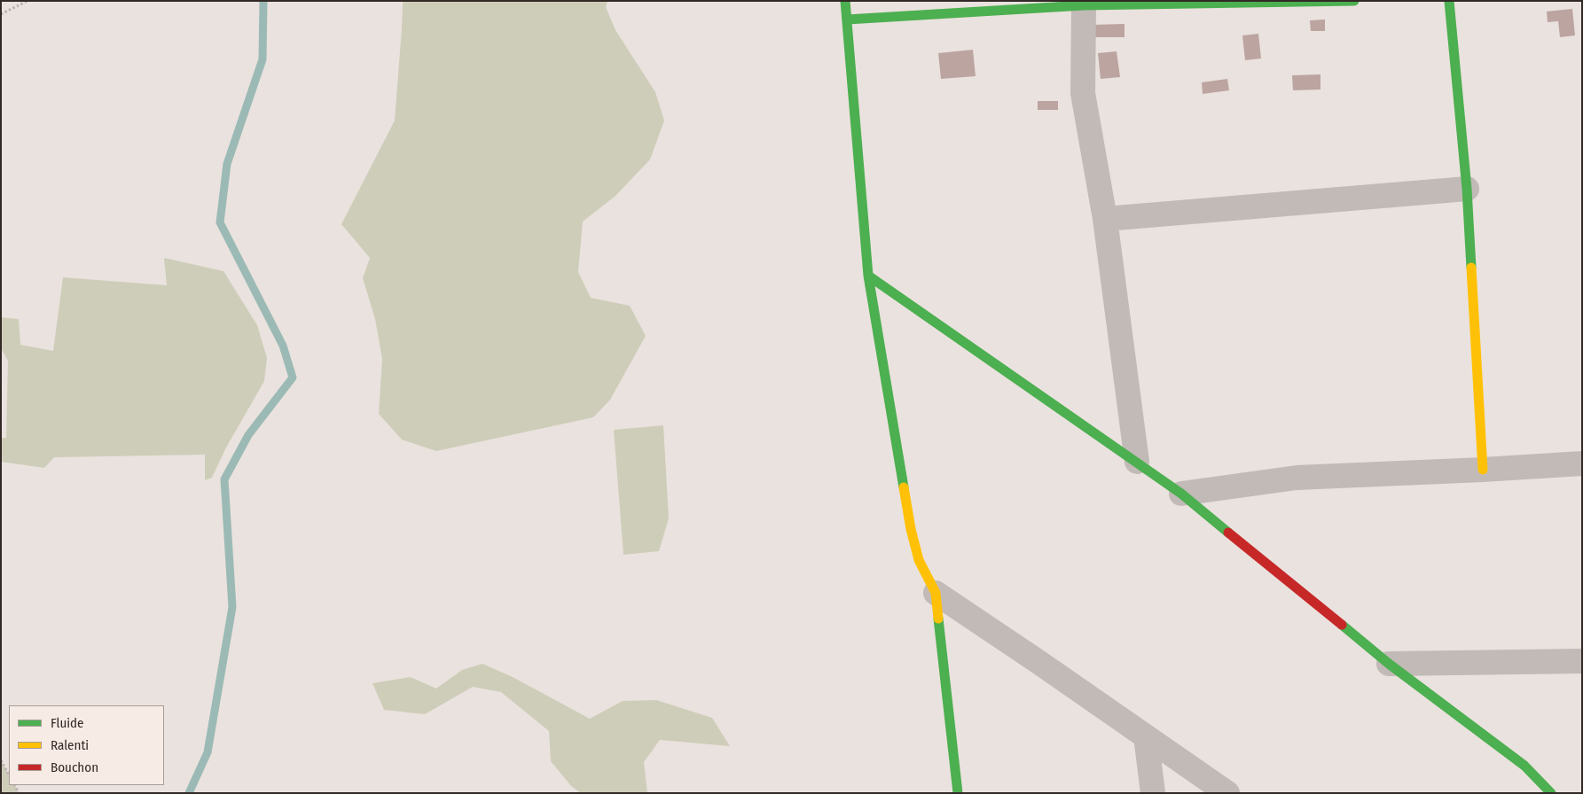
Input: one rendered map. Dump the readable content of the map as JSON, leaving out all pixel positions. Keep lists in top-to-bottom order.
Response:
{
  "legend": ["Fluide", "Ralenti", "Bouchon"]
}
